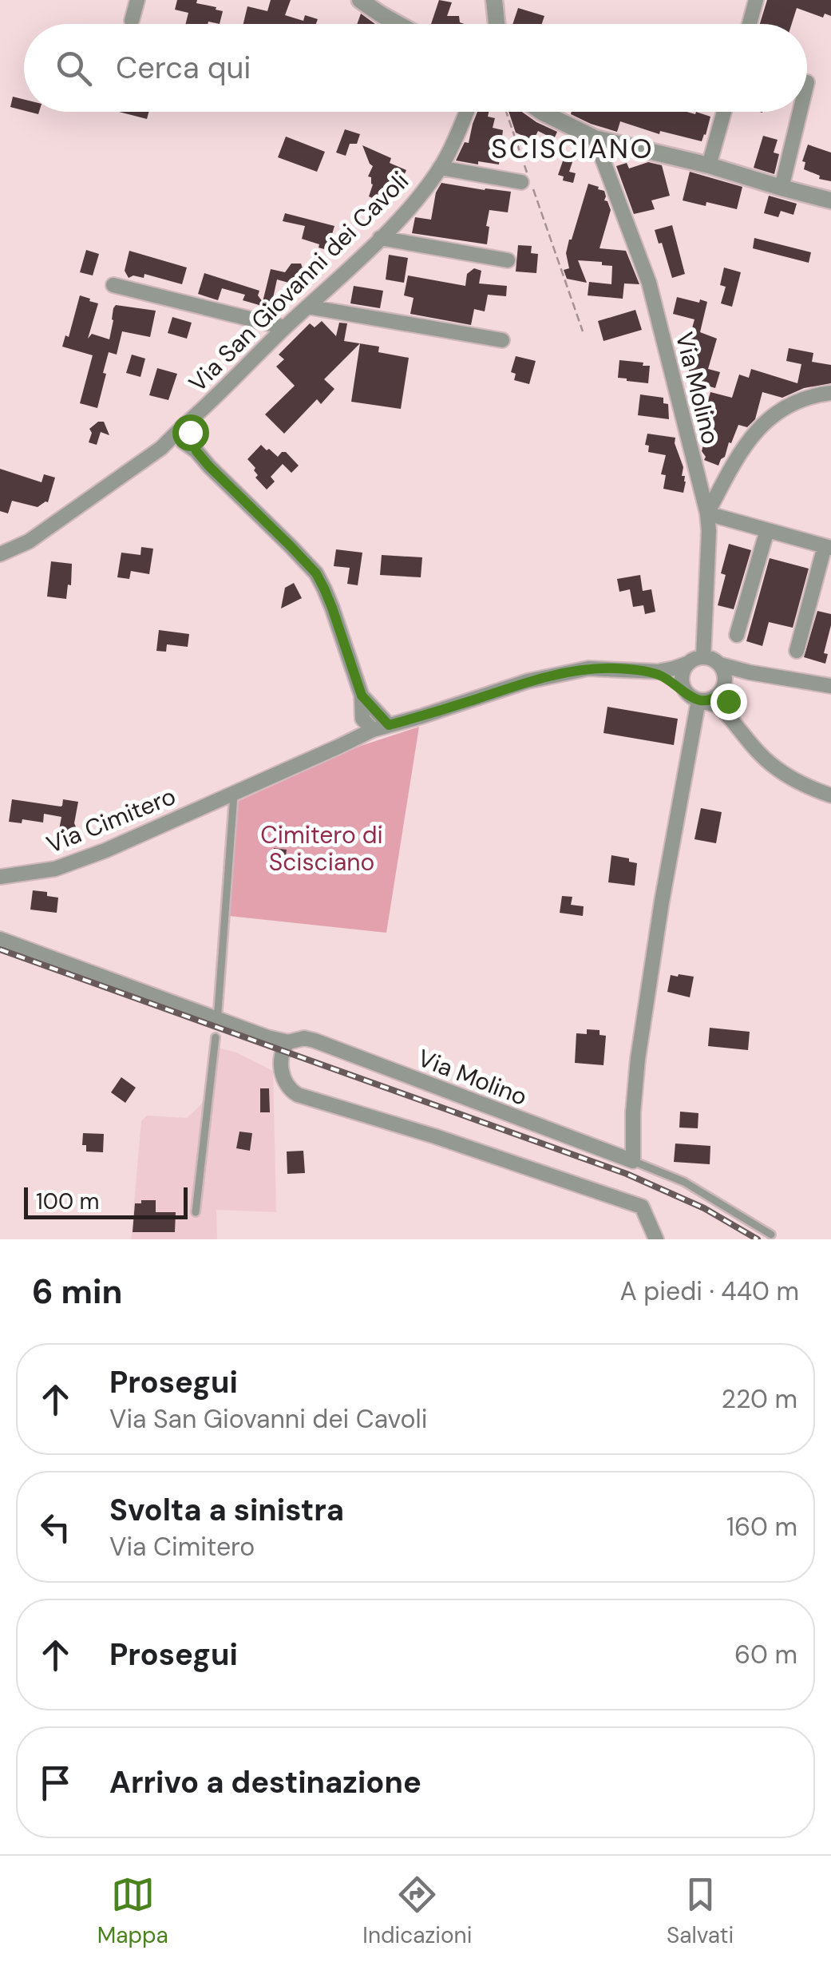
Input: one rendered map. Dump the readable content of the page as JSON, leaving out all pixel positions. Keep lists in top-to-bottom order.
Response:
{
  "streets": {
    "street": ["Via San Giovanni dei Cavoli", "Via Molino", "Via Cimitero"]
  },
  "districts": ["SCISCIANO"],
  "parks": ["Cimitero di Scisciano"],
  "scale_bar": "100 m",
  "page": {
    "search": "Cerca qui",
    "scale": "100 m",
    "heading": ["6 min", "A piedi · 440 m"],
    "list": [
      ["Prosegui", "Via San Giovanni dei Cavoli", "220 m"],
      ["Svolta a sinistra", "Via Cimitero", "160 m"],
      ["Prosegui", "60 m"],
      "Arrivo a destinazione"
    ],
    "nav": ["Mappa", "Indicazioni", "Salvati"]
  }
}
